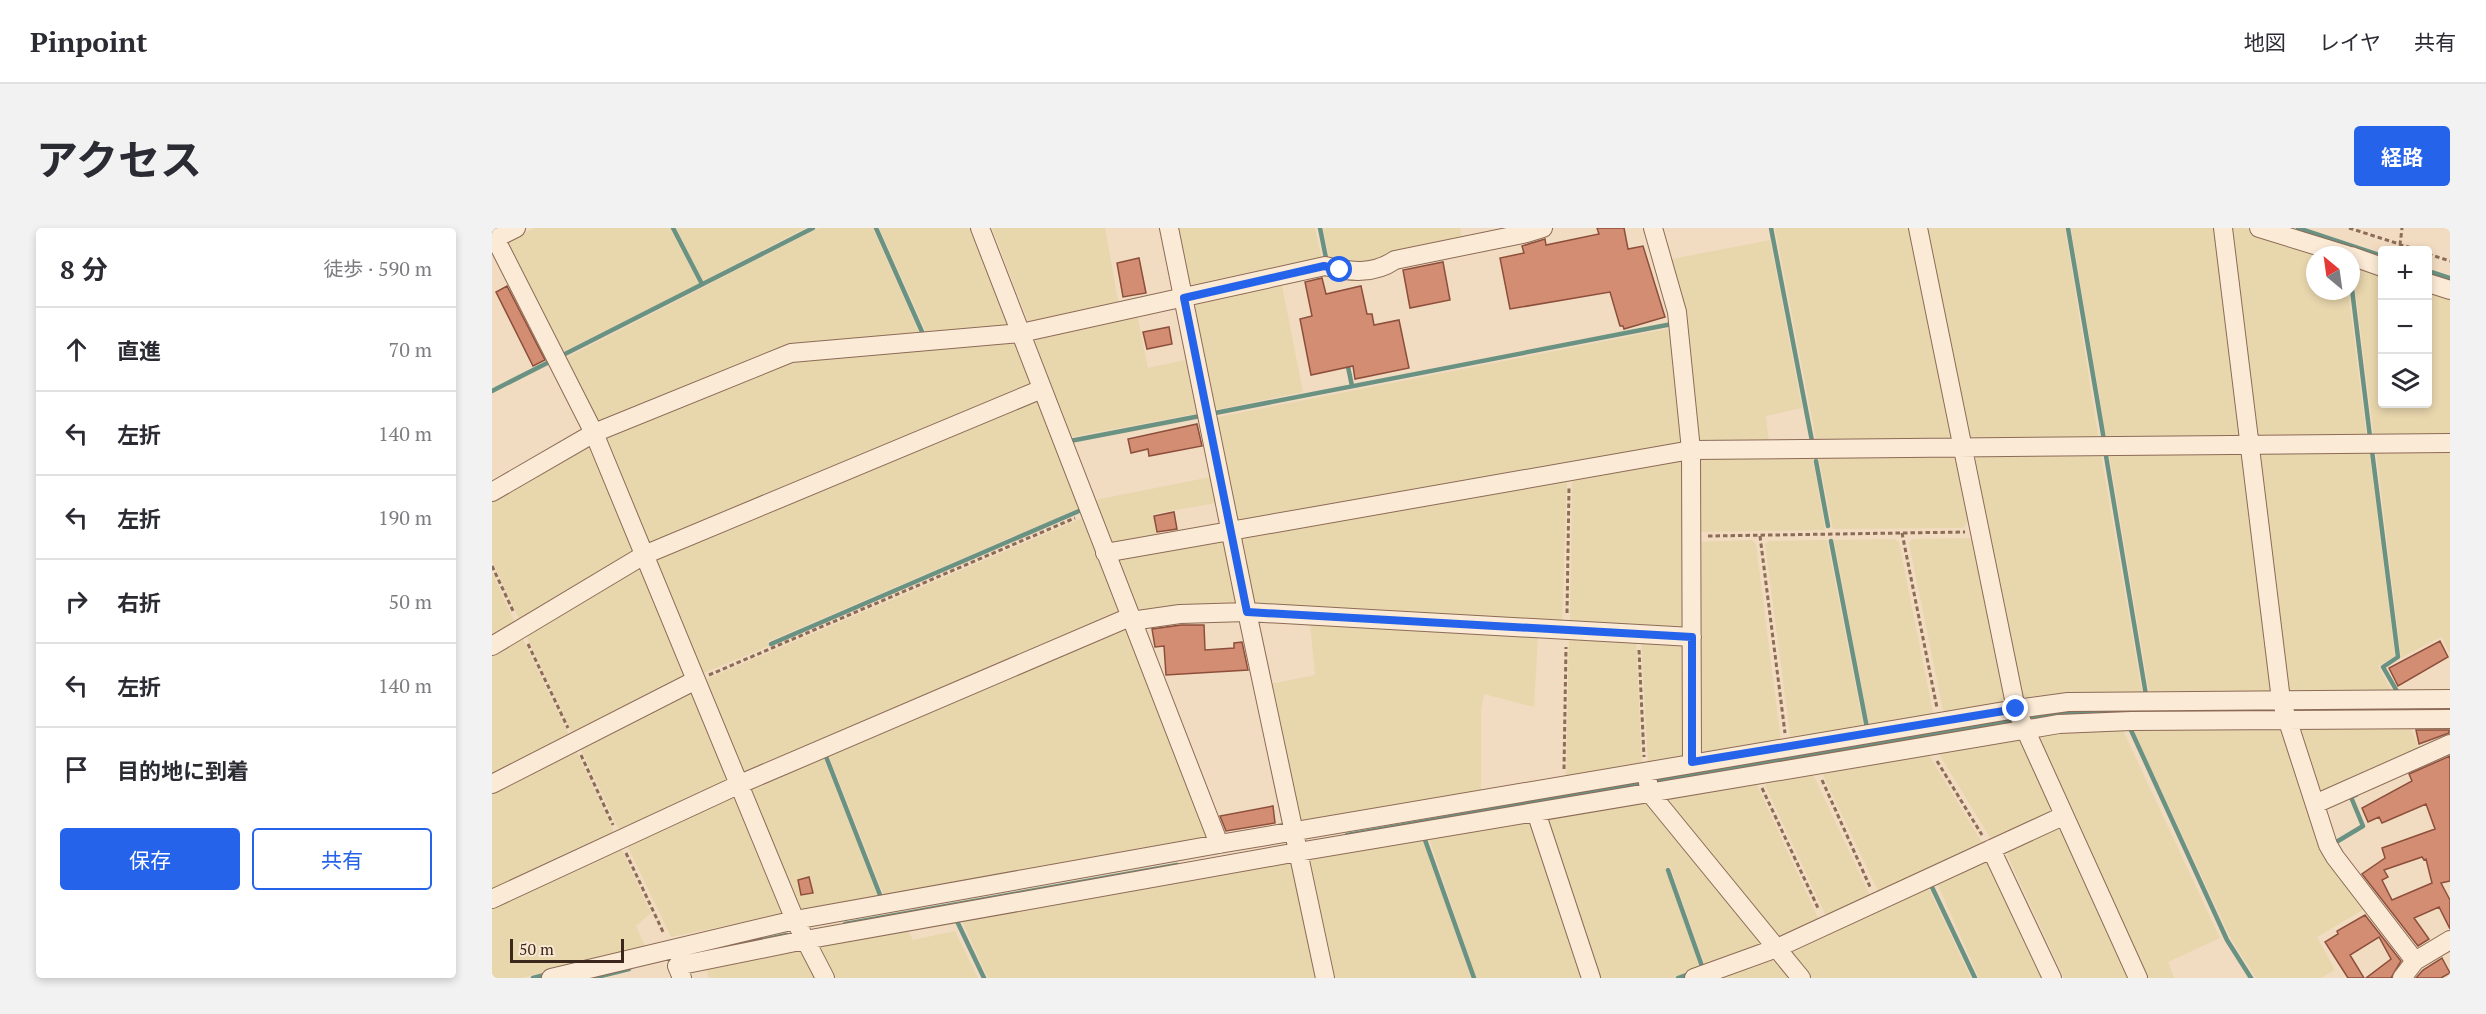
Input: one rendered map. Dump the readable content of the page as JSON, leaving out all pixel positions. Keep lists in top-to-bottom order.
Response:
{
  "scale_bar": "50 m",
  "north": "top left",
  "page": {
    "header": "Pinpoint",
    "nav": ["地図", "レイヤ", "共有"],
    "title": "アクセス",
    "buttons": [
      "経路",
      ["保存", "共有"]
    ],
    "heading": ["8 分", "徒歩 · 590 m"],
    "map_buttons": ["+", "−"],
    "list": [
      ["直進", "70 m"],
      ["左折", "140 m"],
      ["左折", "190 m"],
      ["右折", "50 m"],
      ["左折", "140 m"],
      "目的地に到着"
    ],
    "scale": "50 m"
  }
}
